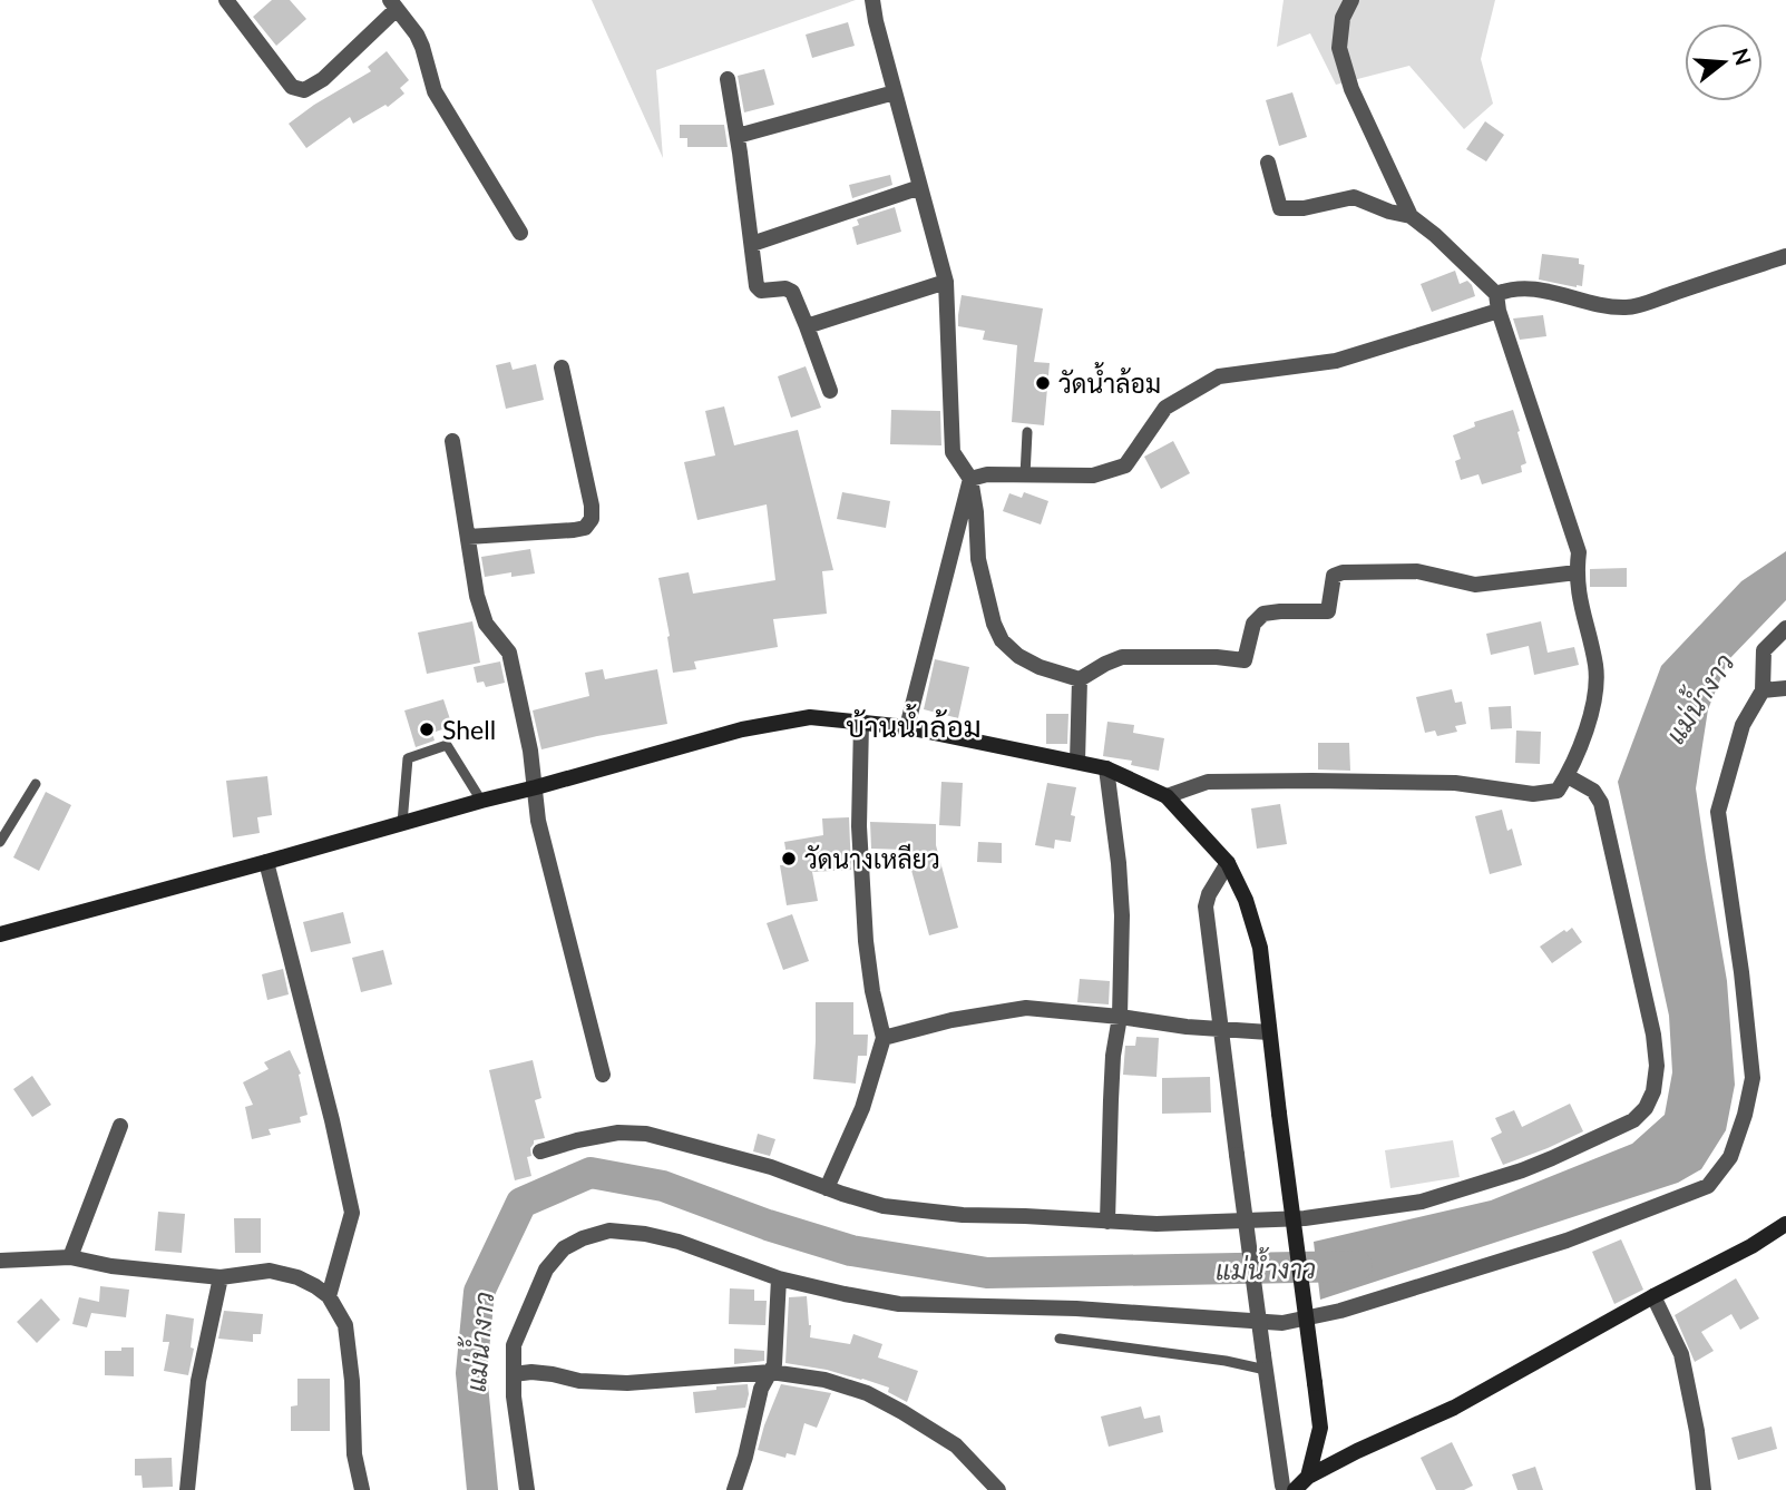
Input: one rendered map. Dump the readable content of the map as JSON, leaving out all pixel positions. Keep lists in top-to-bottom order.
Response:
{
  "districts": ["บ้านน้ำล้อม"],
  "water": ["แม่น้ำงาว"],
  "places": ["วัดน้ำล้อม", "Shell", "วัดนางเหลียว"],
  "north": "right"
}
